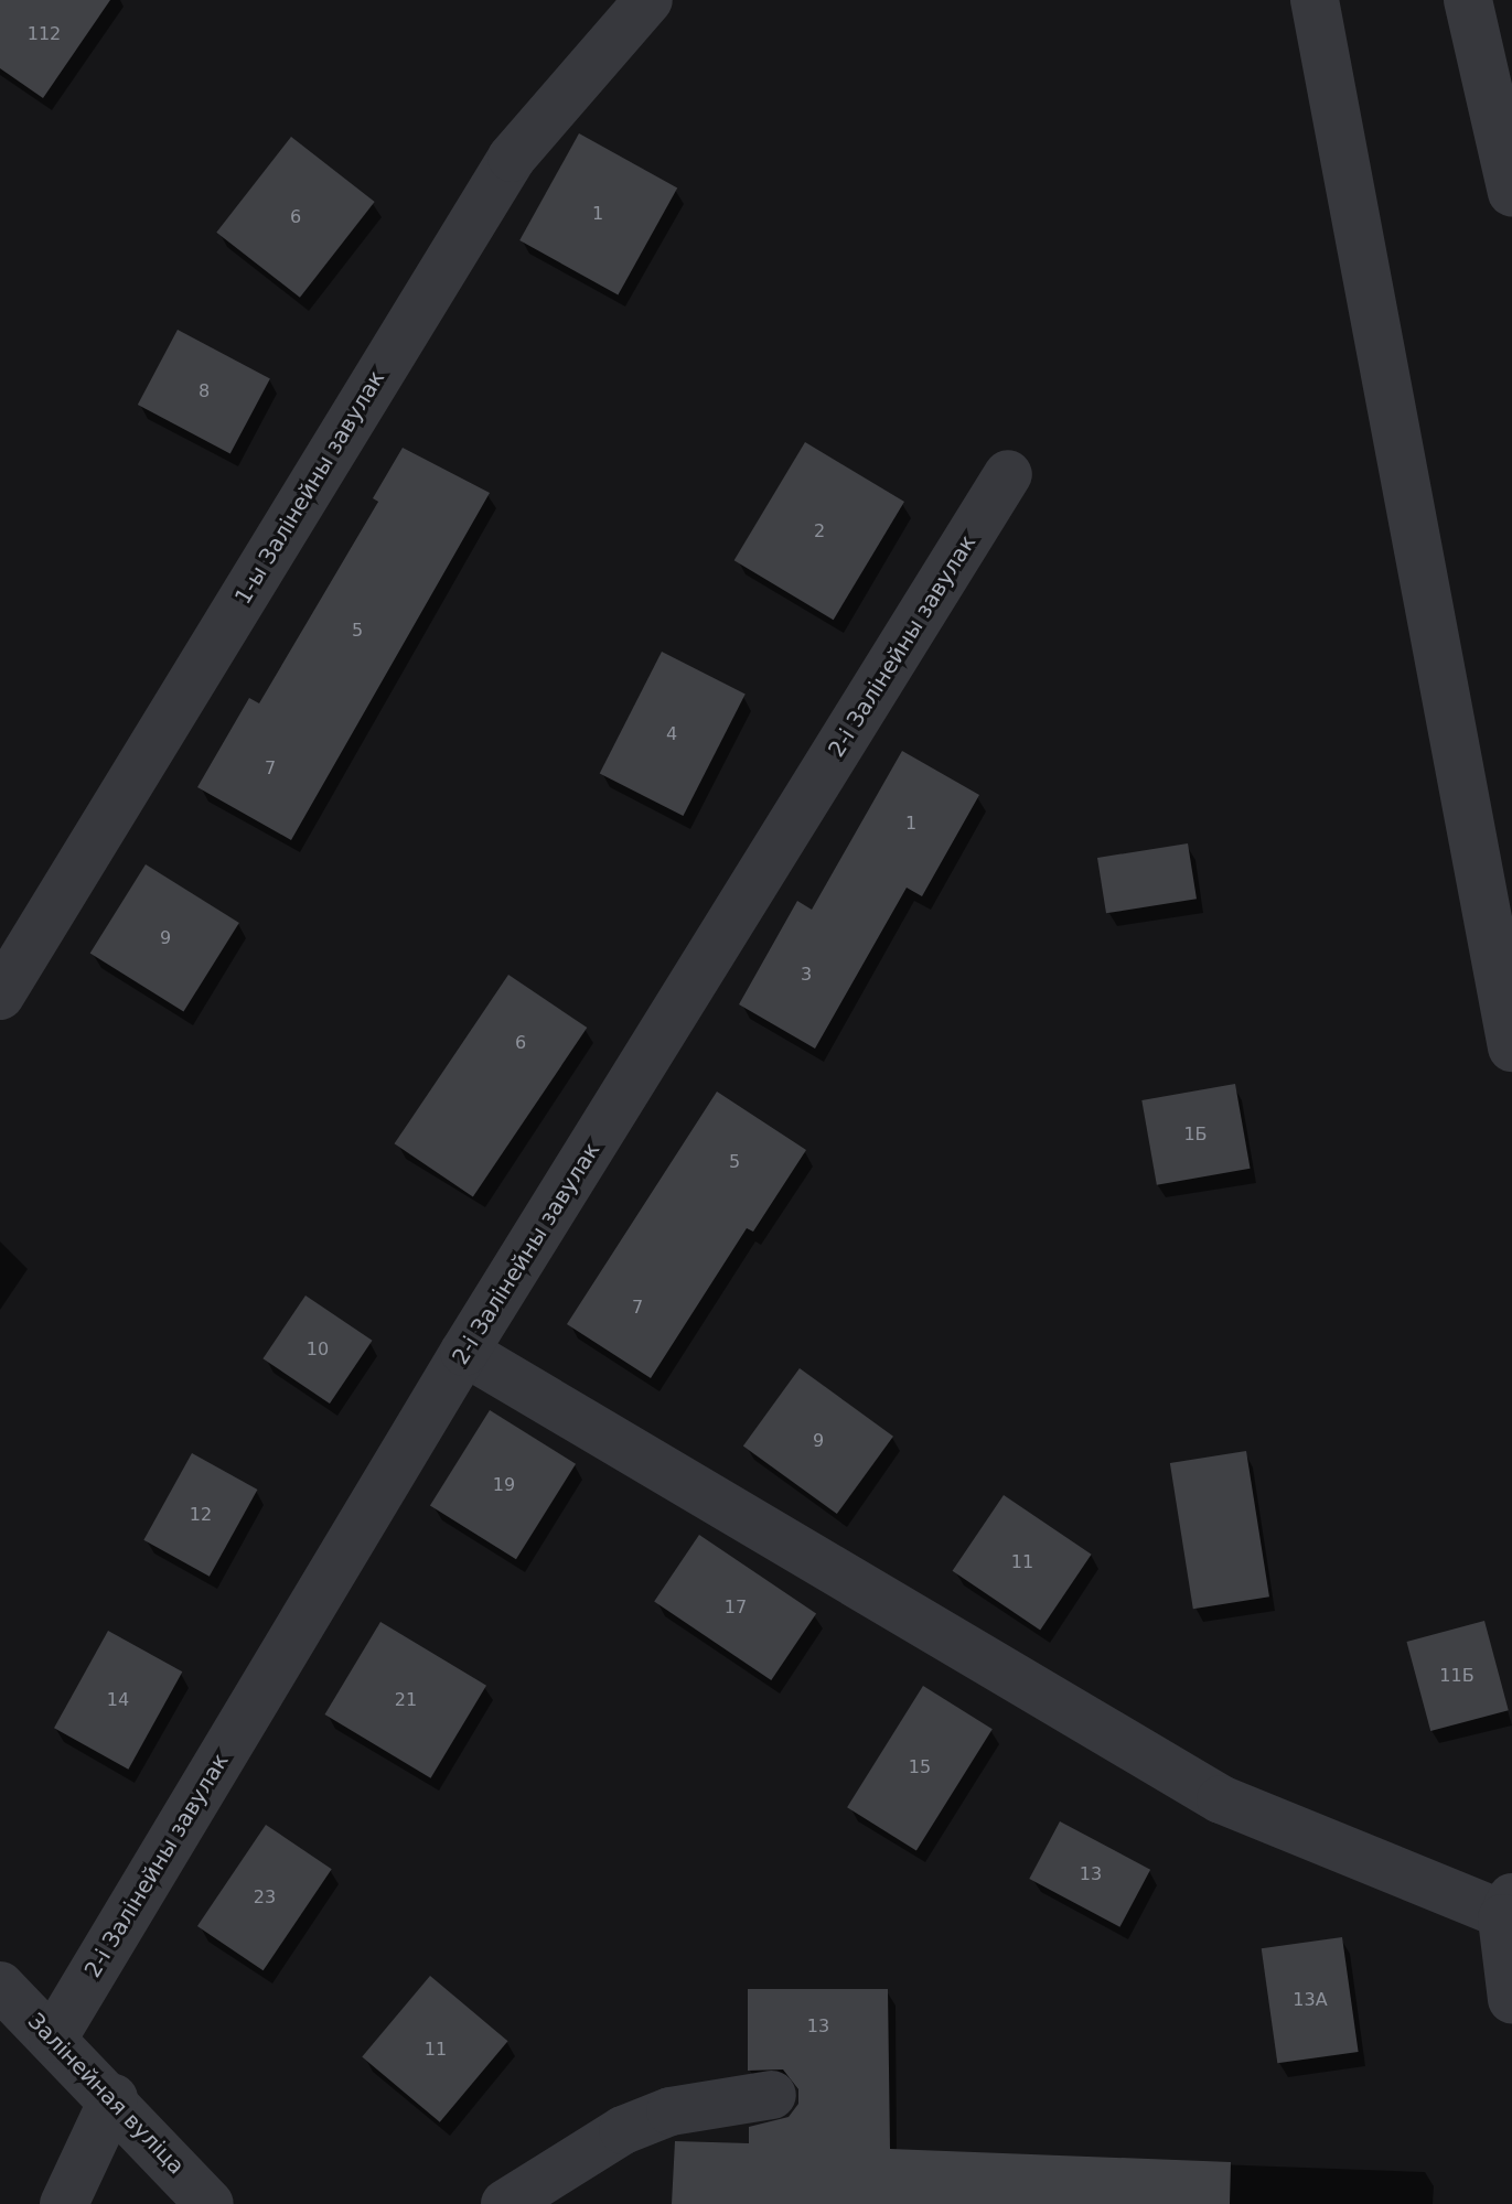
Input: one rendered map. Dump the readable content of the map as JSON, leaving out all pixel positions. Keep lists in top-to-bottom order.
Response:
{
  "streets": {
    "street": ["1-ы Залінейны завулак", "2-і Залінейны завулак", "Залінейная вуліца"]
  },
  "crossings": [
    ["2-і Залінейны завулак", "Залінейная вуліца"]
  ],
  "house_numbers": [
    "112",
    "1",
    "6",
    "8",
    "2",
    "5",
    "4",
    "7",
    "1",
    "9",
    "3",
    "6",
    "1Б",
    "5",
    "7",
    "10",
    "9",
    "19",
    "12",
    "11",
    "17",
    "11Б",
    "14",
    "21",
    "15",
    "13",
    "23",
    "13А",
    "13",
    "11"
  ]
}
